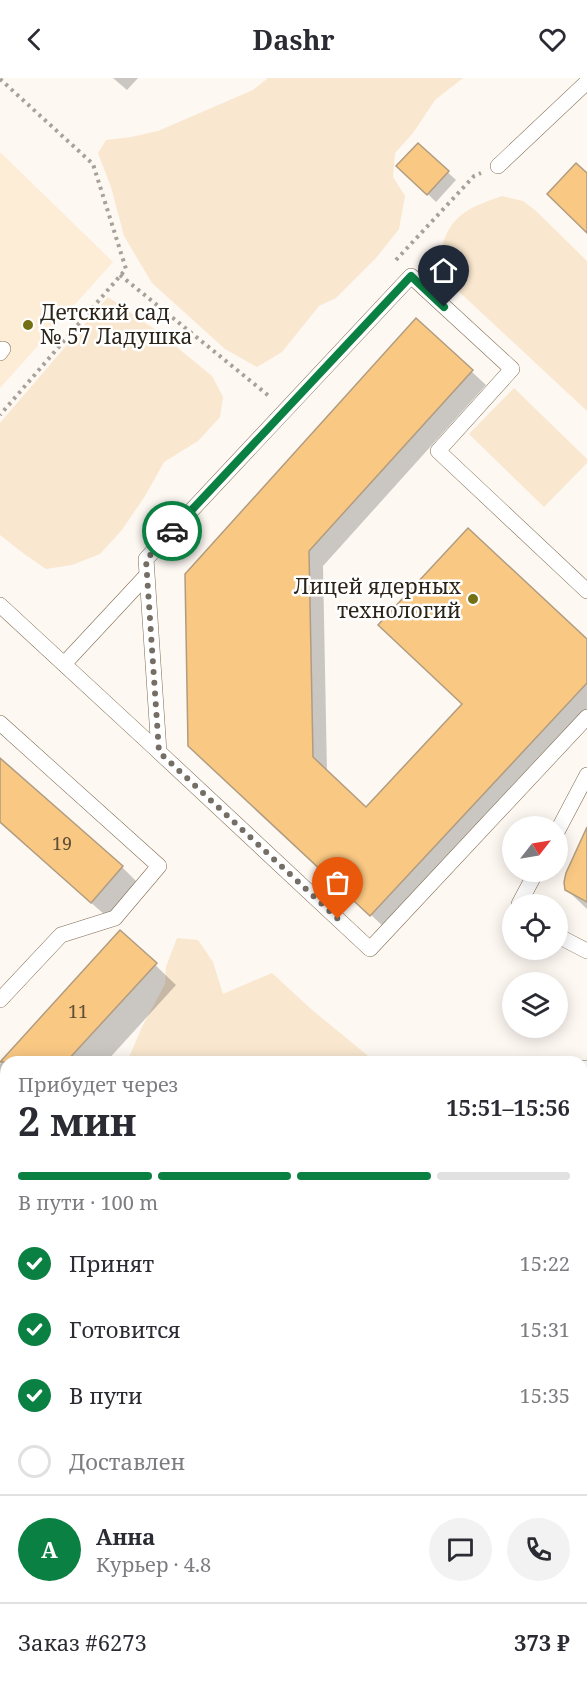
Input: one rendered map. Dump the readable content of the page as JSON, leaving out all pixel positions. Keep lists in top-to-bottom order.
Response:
{
  "places": ["Детский сад № 57 Ладушка", "Лицей ядерных технологий"],
  "house_numbers": ["19", "11"],
  "north": "top right",
  "page": {
    "header": "Dashr",
    "heading": ["2 мин", "Прибудет через", "15:51–15:56"],
    "panel": [
      "Анна",
      "Курьер · 4.8",
      "Заказ #6273",
      "373 ₽"
    ],
    "bar": "В пути · 100 m",
    "list": [
      ["Принят", "15:22"],
      ["Готовится", "15:31"],
      ["В пути", "15:35"],
      "Доставлен"
    ],
    "round": "А"
  }
}
